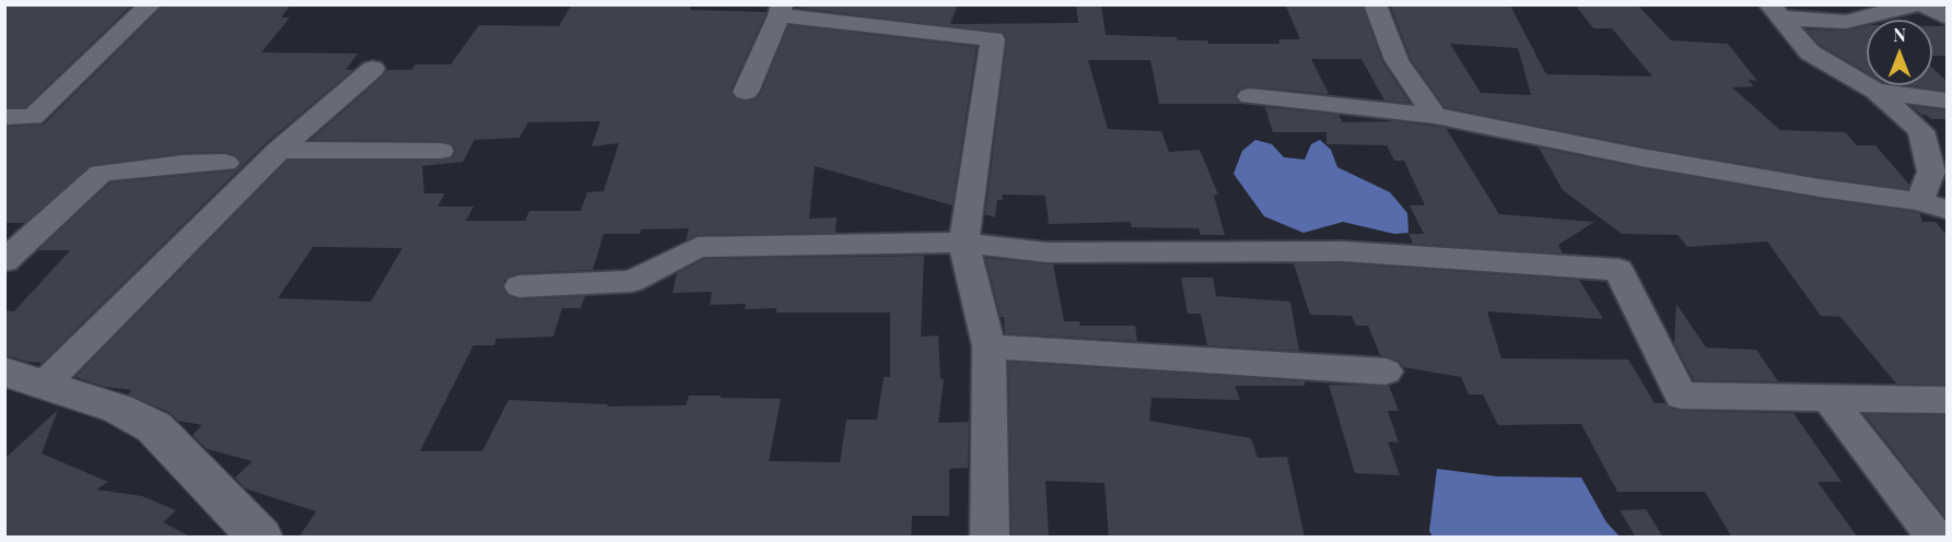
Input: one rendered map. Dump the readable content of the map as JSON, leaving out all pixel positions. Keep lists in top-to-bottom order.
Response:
{
  "north": "top"
}
